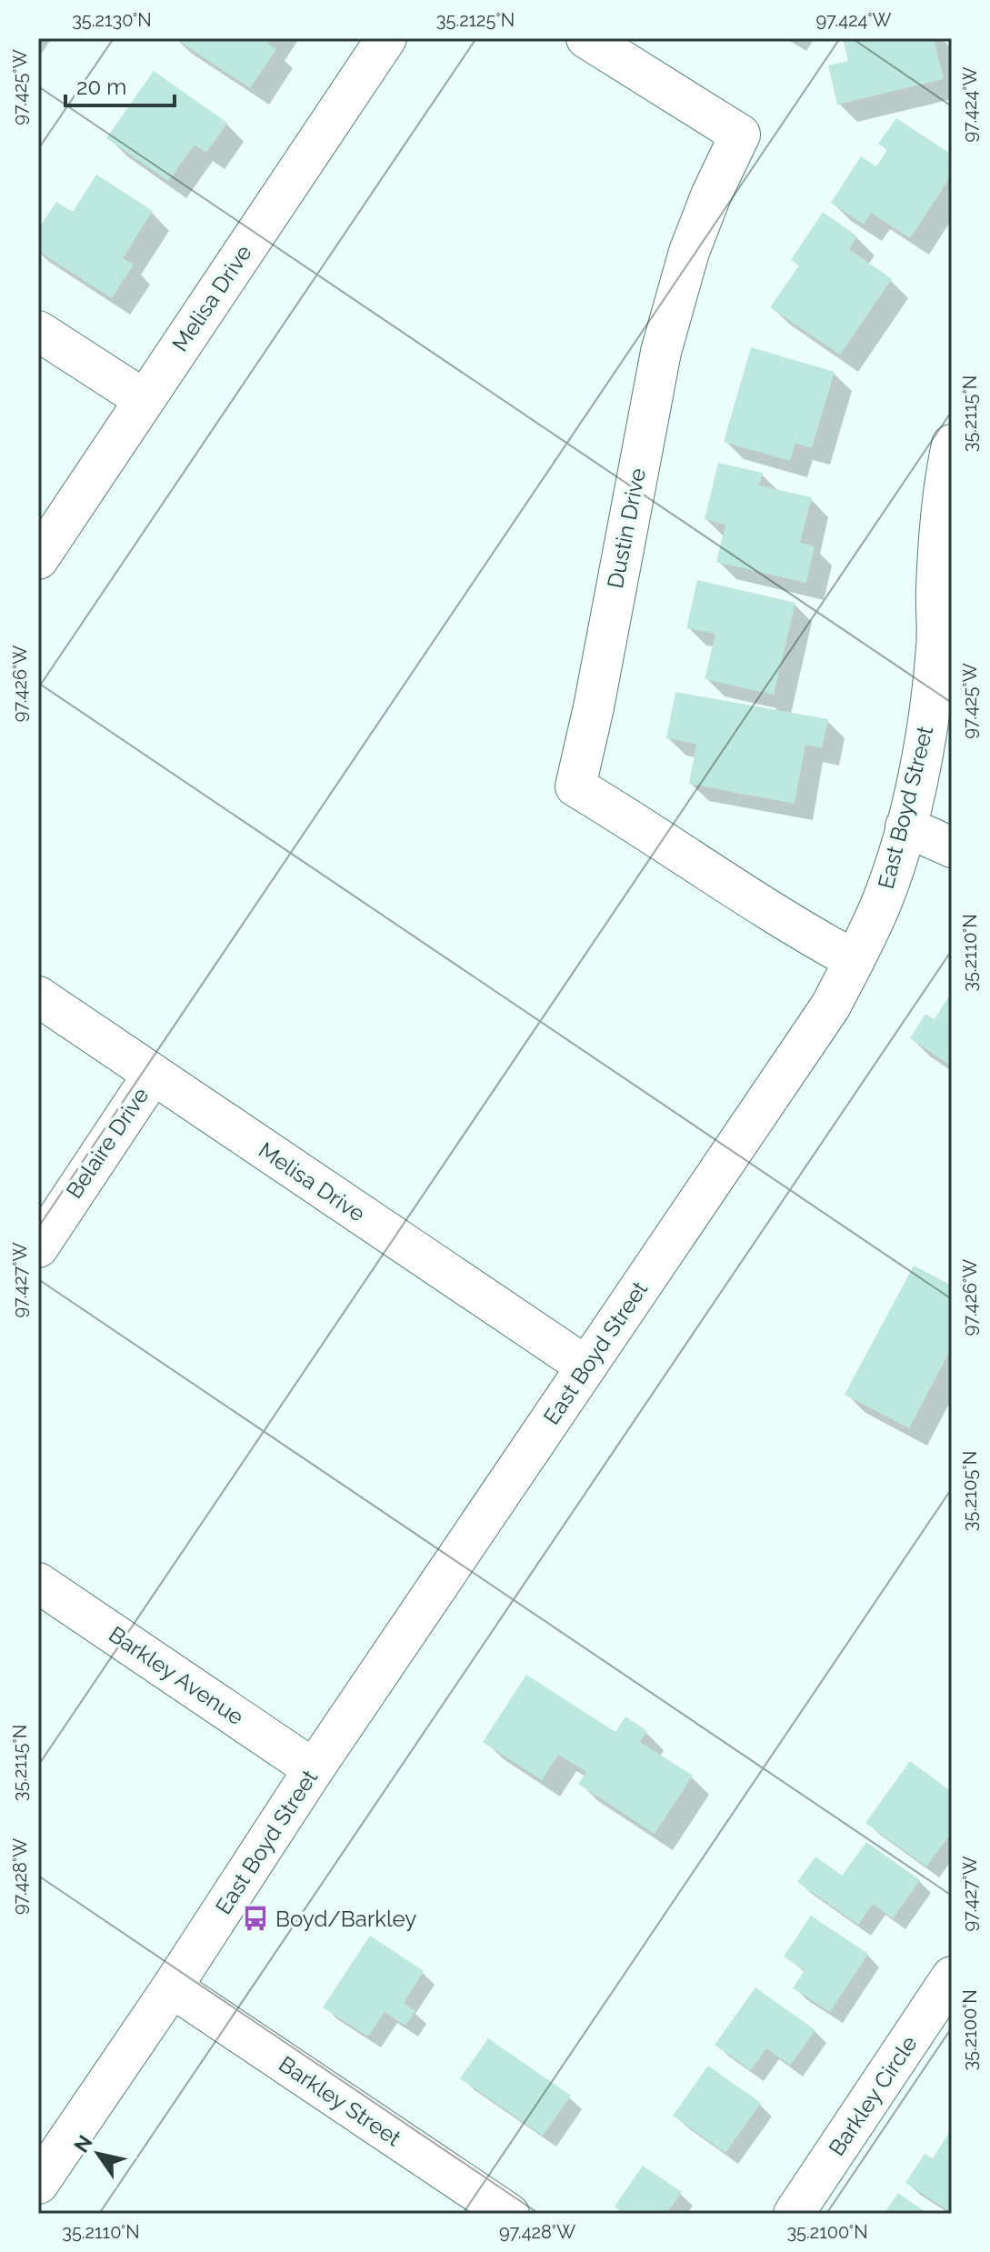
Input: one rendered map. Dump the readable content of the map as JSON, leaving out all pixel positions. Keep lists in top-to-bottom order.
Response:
{
  "streets": {
    "street": [
      "Melisa Drive",
      "Dustin Drive",
      "East Boyd Street",
      "Belaire Drive",
      "Barkley Avenue",
      "Barkley Circle",
      "Barkley Street"
    ]
  },
  "crossings": [
    ["Melisa Drive", "East Boyd Street"],
    ["Melisa Drive", "Belaire Drive"],
    ["Dustin Drive", "East Boyd Street"],
    ["East Boyd Street", "Barkley Avenue"],
    ["East Boyd Street", "Barkley Street"]
  ],
  "places": {
    "bus stop": ["Boyd/Barkley"]
  },
  "scale_bar": "20 m",
  "north": "top left",
  "coordinates": [
    "35.2130°N",
    "35.2125°N",
    "97.424°W",
    "97.425°W",
    "35.2115°N",
    "97.426°W",
    "35.2110°N",
    "97.427°W",
    "35.2105°N",
    "97.428°W",
    "35.2100°N"
  ]
}
